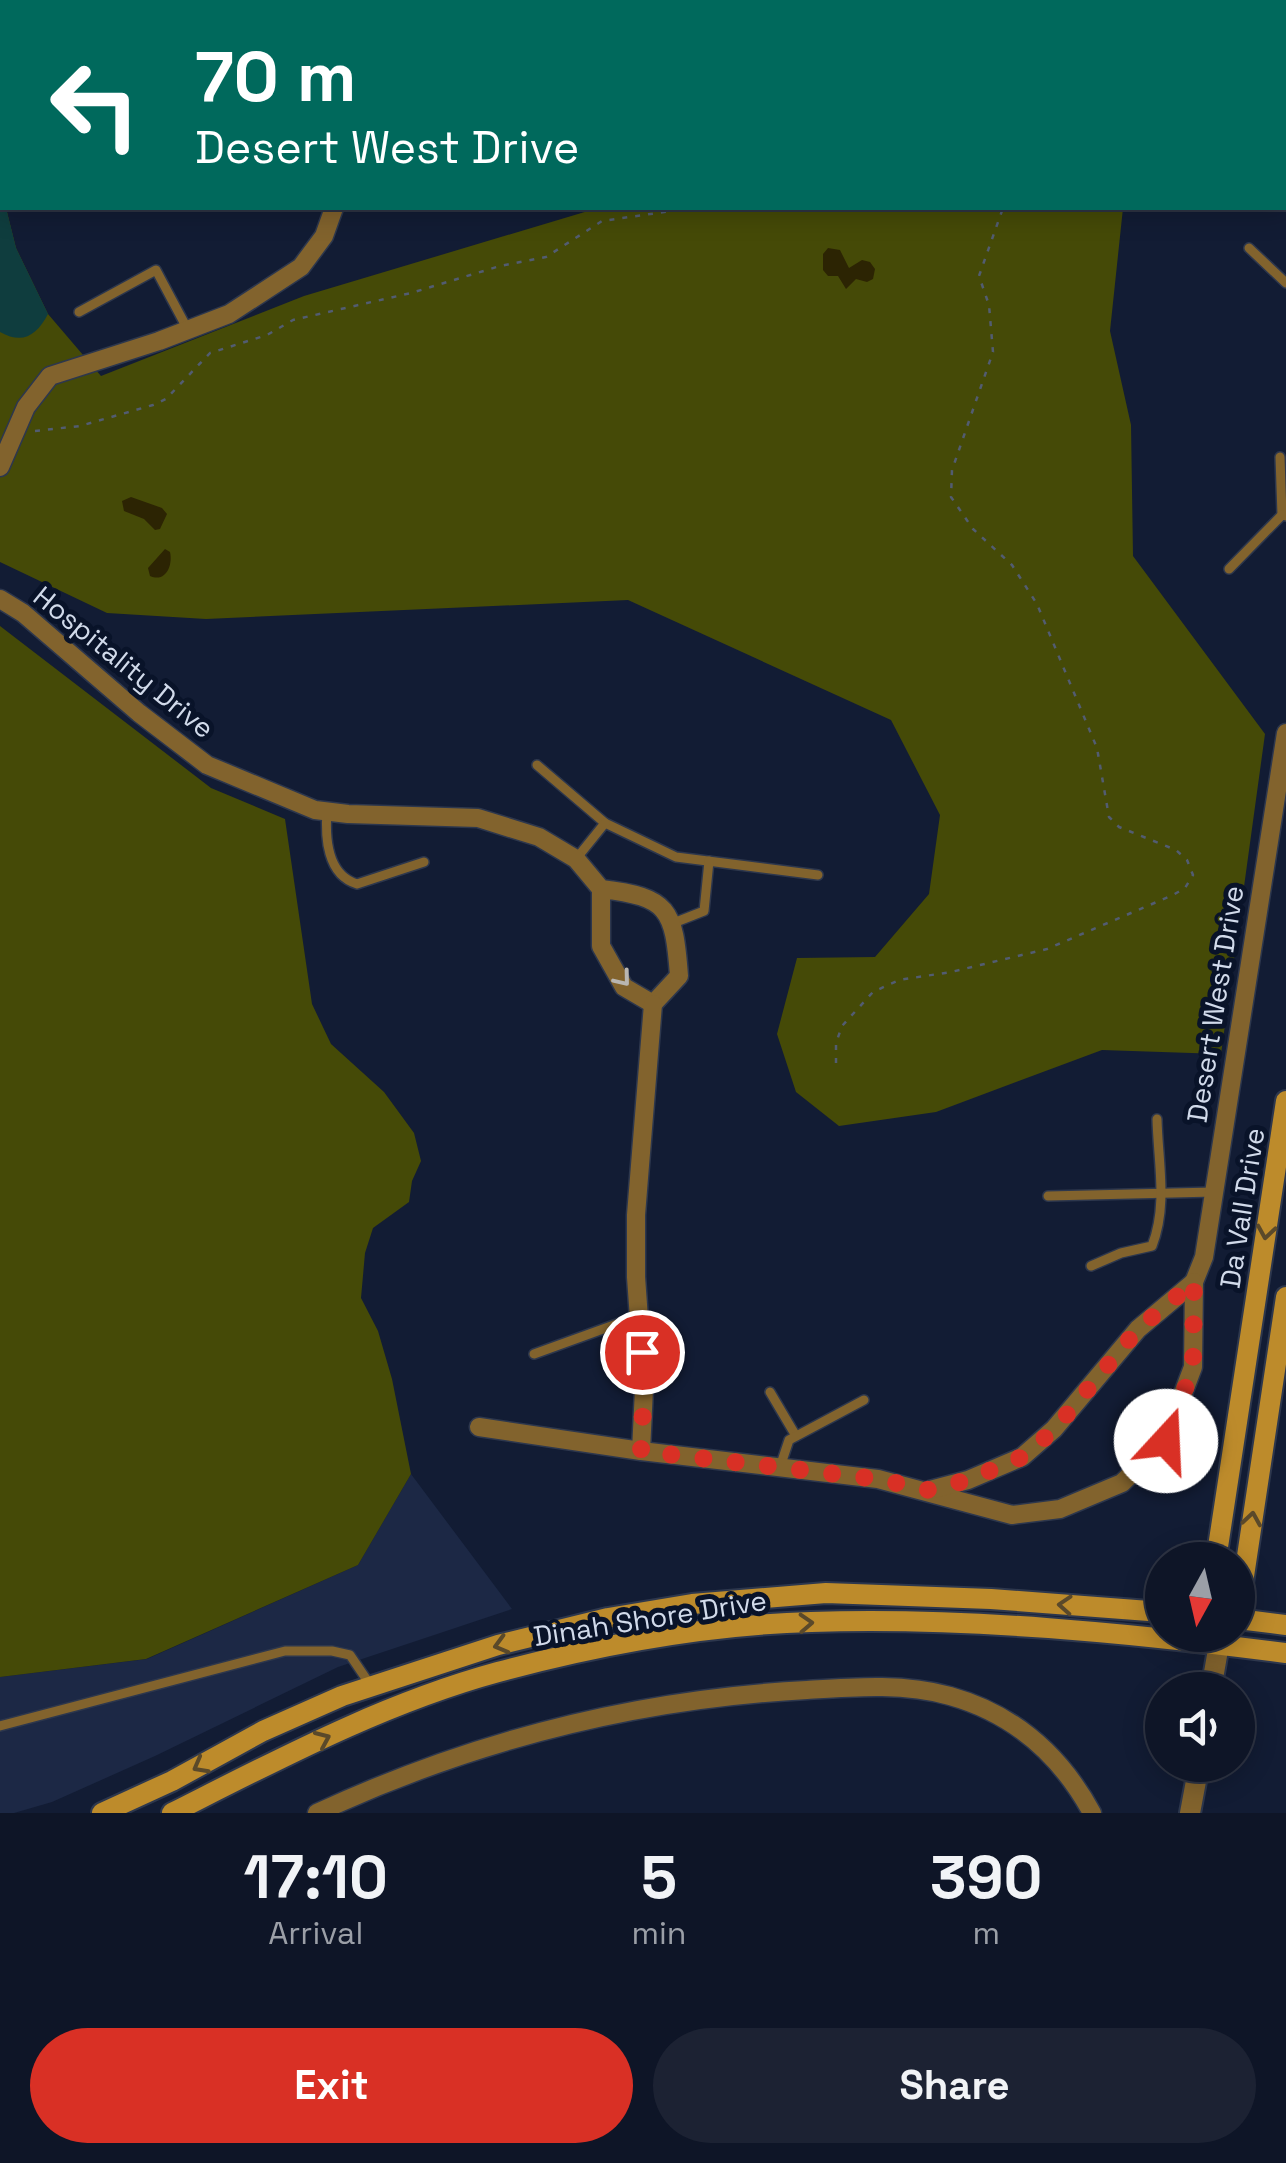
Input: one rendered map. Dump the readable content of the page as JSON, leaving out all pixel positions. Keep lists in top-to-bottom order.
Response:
{
  "streets": {
    "main road": ["Da Vall Drive", "Dinah Shore Drive"],
    "street": ["Hospitality Drive", "Desert West Drive"]
  },
  "north": "bottom",
  "page": {
    "turn": ["70 m", "Desert West Drive"],
    "eta": [
      "17:10",
      "Arrival",
      "5",
      "min",
      "390",
      "m"
    ],
    "buttons": ["Exit", "Share"]
  }
}
